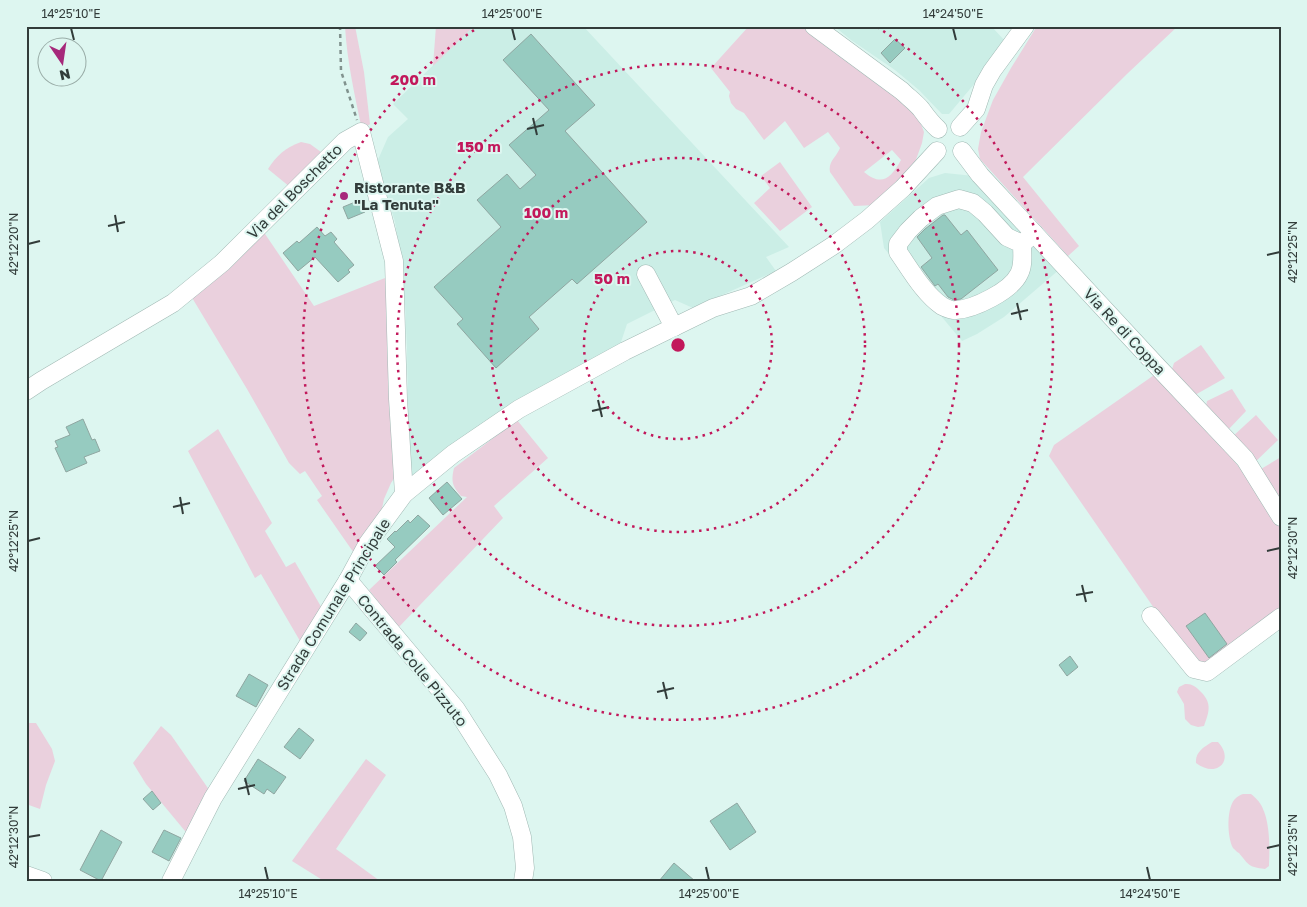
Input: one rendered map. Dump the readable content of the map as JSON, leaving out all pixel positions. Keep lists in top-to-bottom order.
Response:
{
  "streets": {
    "street": [
      "Via del Boschetto",
      "Via Re di Coppa",
      "Strada Comunale Principale",
      "Contrada Colle Pizzuto"
    ]
  },
  "crossings": [
    ["Via del Boschetto", "Strada Comunale Principale"],
    ["Via Re di Coppa", "Strada Comunale Principale"],
    ["Strada Comunale Principale", "Contrada Colle Pizzuto"]
  ],
  "places": ["Ristorante B&B \"La Tenuta\""],
  "north": "bottom",
  "coordinates": [
    "14°25'10\"E",
    "14°25'00\"E",
    "14°24'50\"E",
    "42°12'20\"N",
    "42°12'25\"N",
    "42°12'30\"N",
    "42°12'35\"N"
  ],
  "rings": [
    "200 m",
    "150 m",
    "100 m",
    "50 m"
  ]
}
